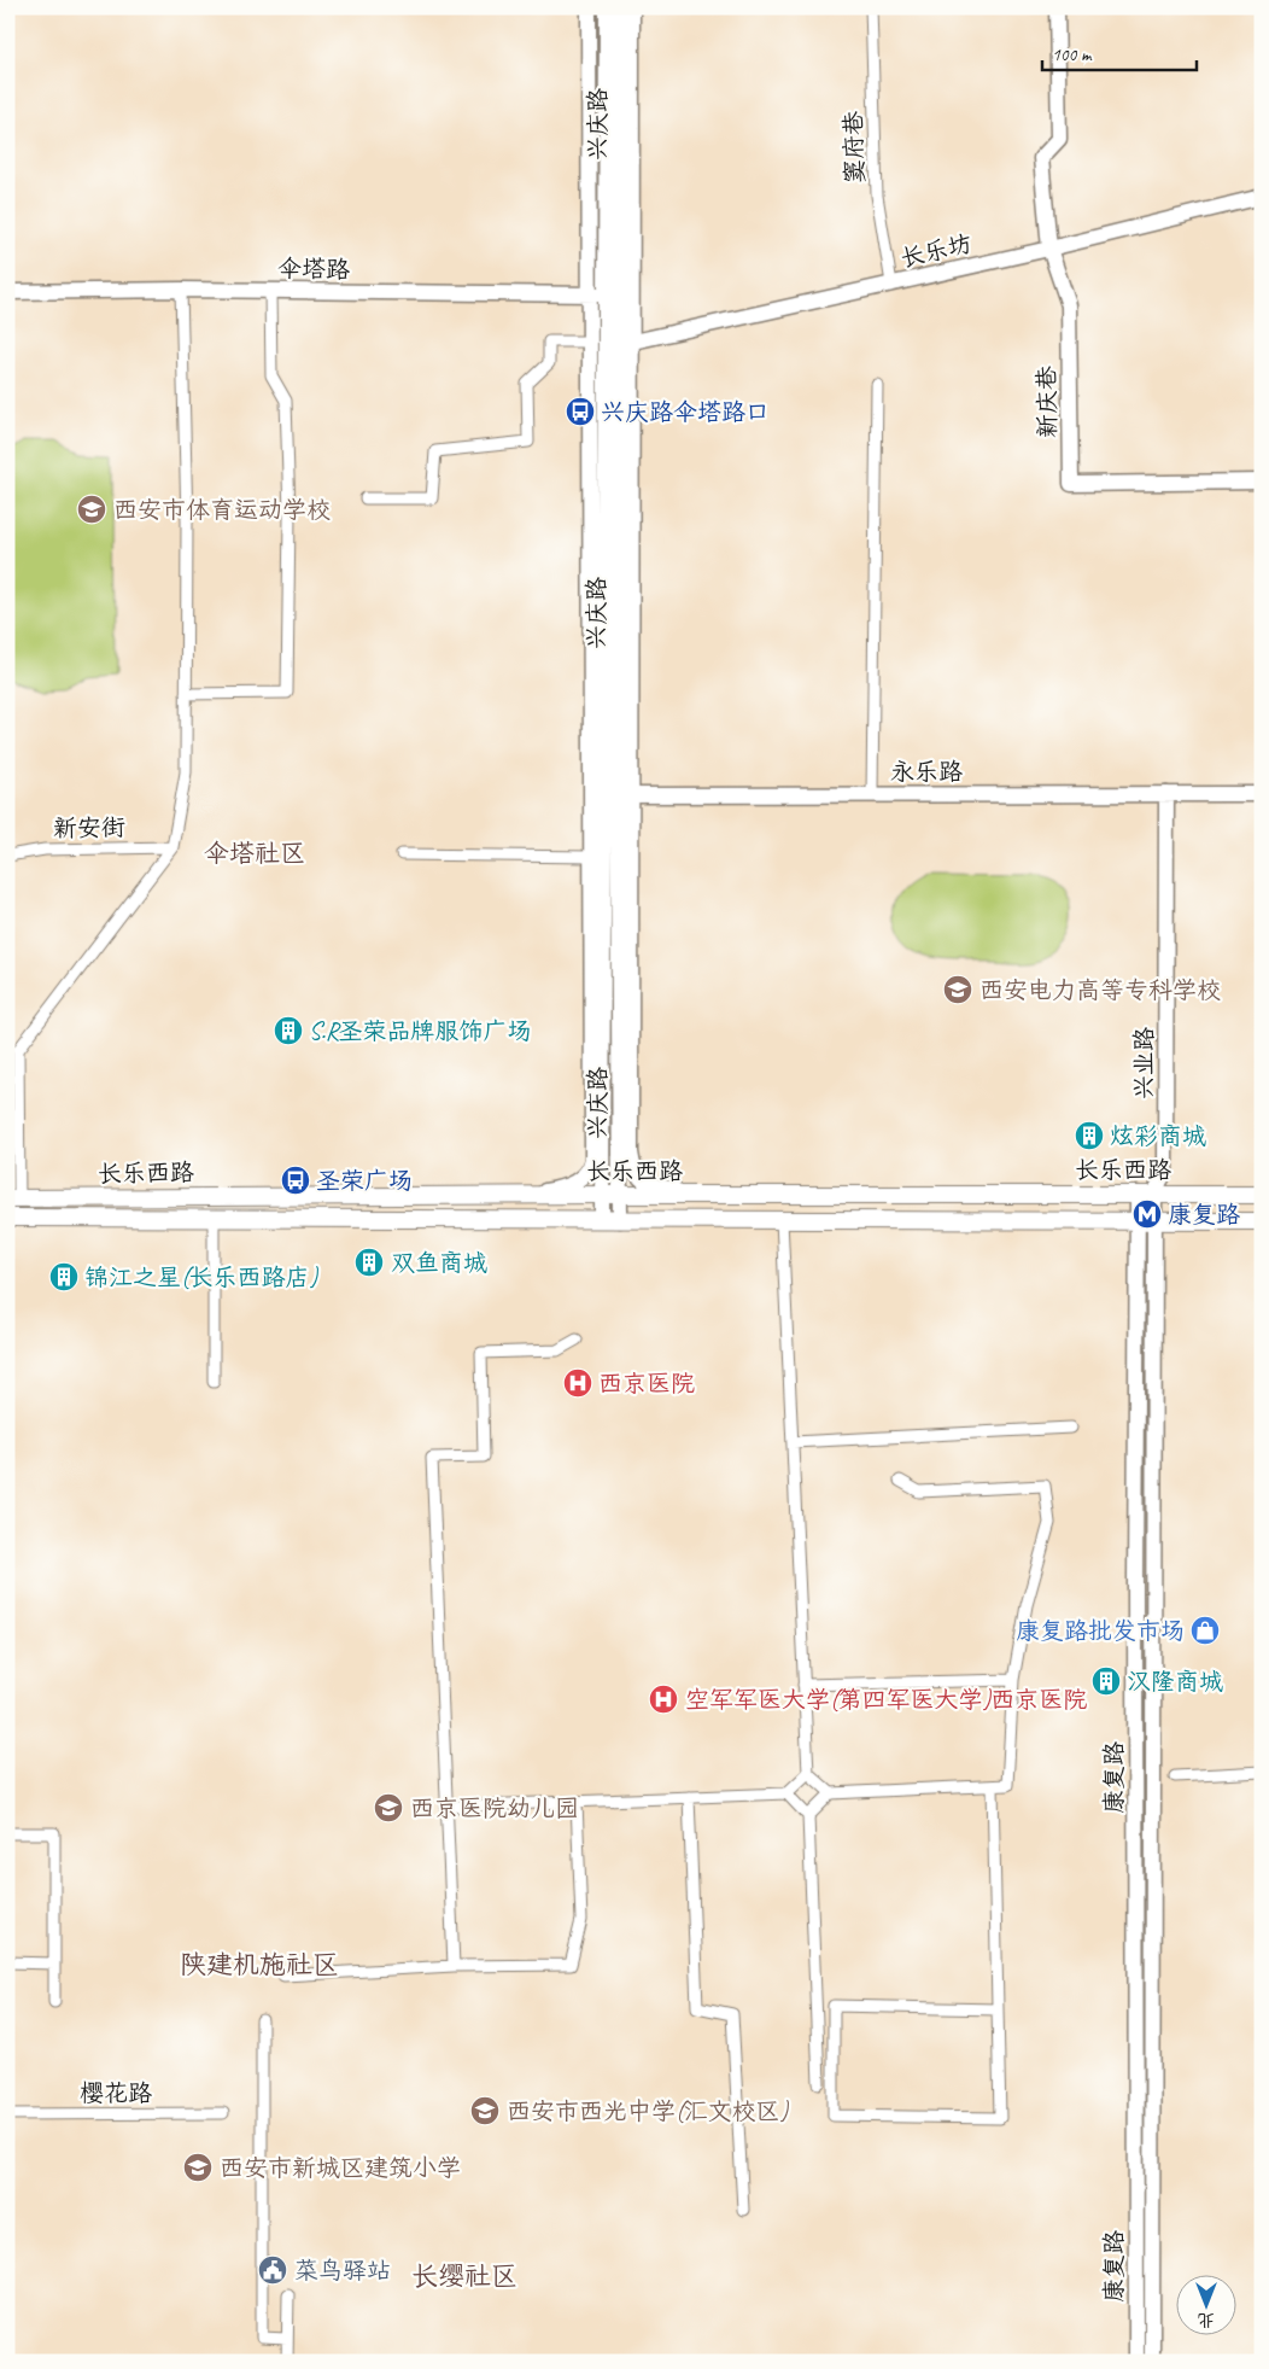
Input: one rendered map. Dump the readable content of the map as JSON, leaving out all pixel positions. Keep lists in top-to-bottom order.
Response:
{
  "streets": {
    "main road": ["长乐西路"],
    "street": [
      "兴庆路",
      "窦府巷",
      "长乐坊",
      "伞塔路",
      "新庆巷",
      "永乐路",
      "新安街",
      "兴业路",
      "康复路",
      "樱花路"
    ]
  },
  "crossings": [
    ["兴庆路", "长乐坊"],
    ["兴庆路", "伞塔路"],
    ["兴庆路", "永乐路"],
    ["兴庆路", "长乐西路"],
    ["窦府巷", "长乐坊"],
    ["长乐坊", "新庆巷"],
    ["永乐路", "兴业路"],
    ["兴业路", "长乐西路"],
    ["兴业路", "康复路"],
    ["长乐西路", "康复路"]
  ],
  "districts": ["伞塔社区", "陕建机施社区", "长缨社区"],
  "places": {
    "bus stop": ["兴庆路伞塔路口", "圣荣广场"],
    "school or university": [
      "西安市体育运动学校",
      "西安电力高等专科学校",
      "西京医院幼儿园",
      "西安市西光中学(汇文校区)",
      "西安市新城区建筑小学"
    ],
    "building": [
      "S.R圣荣品牌服饰广场",
      "炫彩商城",
      "双鱼商城",
      "锦江之星(长乐西路店)",
      "汉隆商城"
    ],
    "metro station": ["康复路"],
    "hospital": ["西京医院", "空军军医大学(第四军医大学)西京医院"],
    "shop": ["康复路批发市场"],
    "public building": ["菜鸟驿站"]
  },
  "scale_bar": "100 m",
  "north": "bottom"
}
